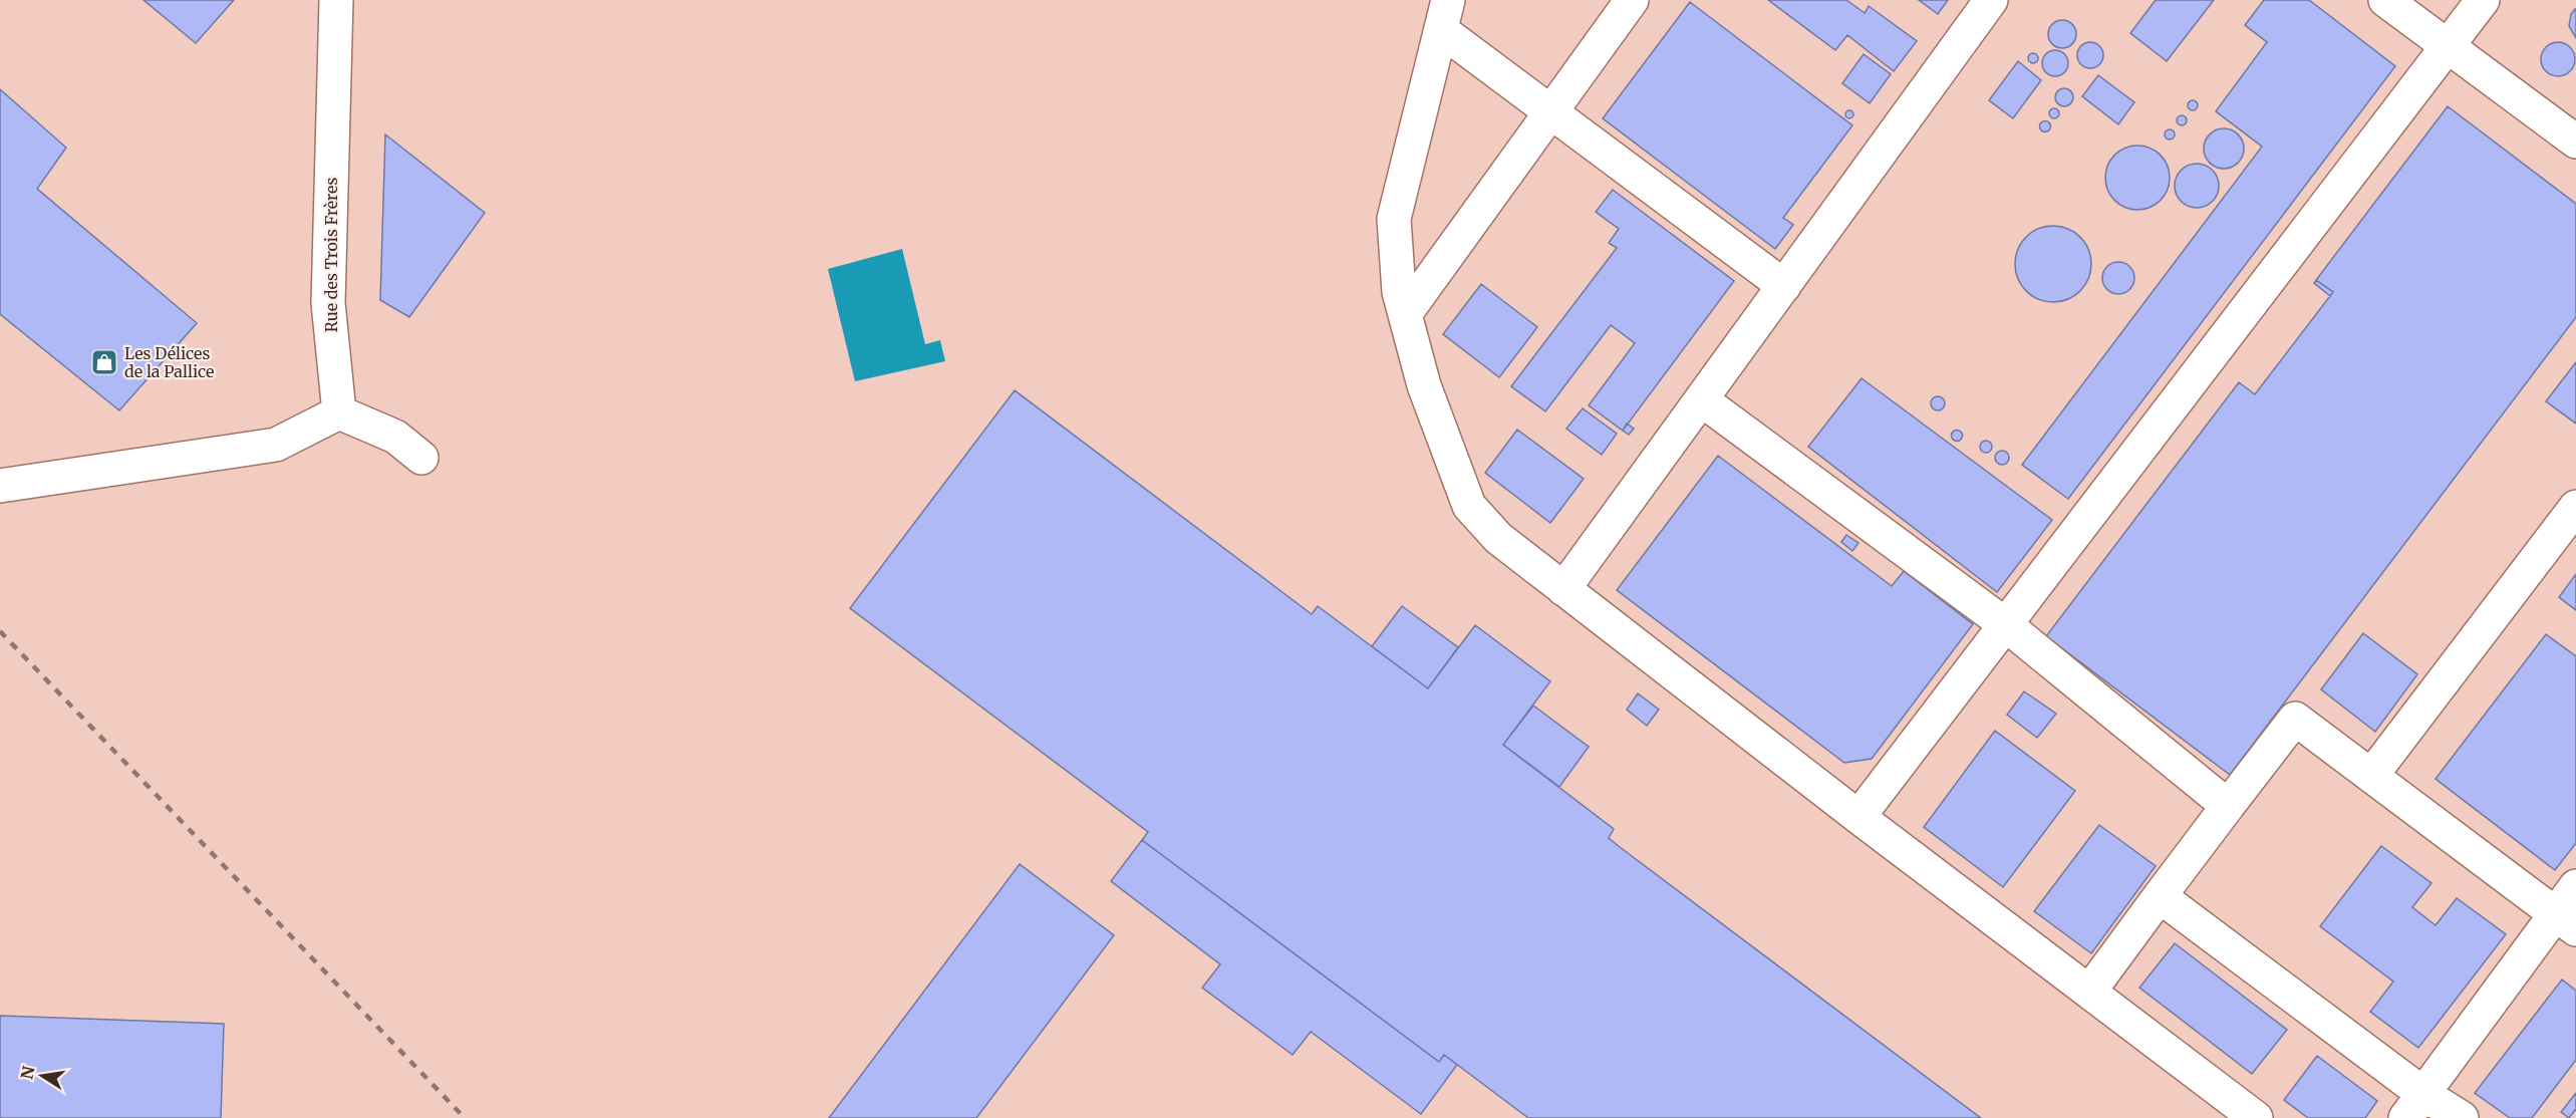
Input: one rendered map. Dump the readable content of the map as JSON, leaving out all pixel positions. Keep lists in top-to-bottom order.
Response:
{
  "streets": {
    "lane": ["Rue des Trois Frères"]
  },
  "places": {
    "shop": ["Les Délices de la Pallice"]
  },
  "north": "left"
}
